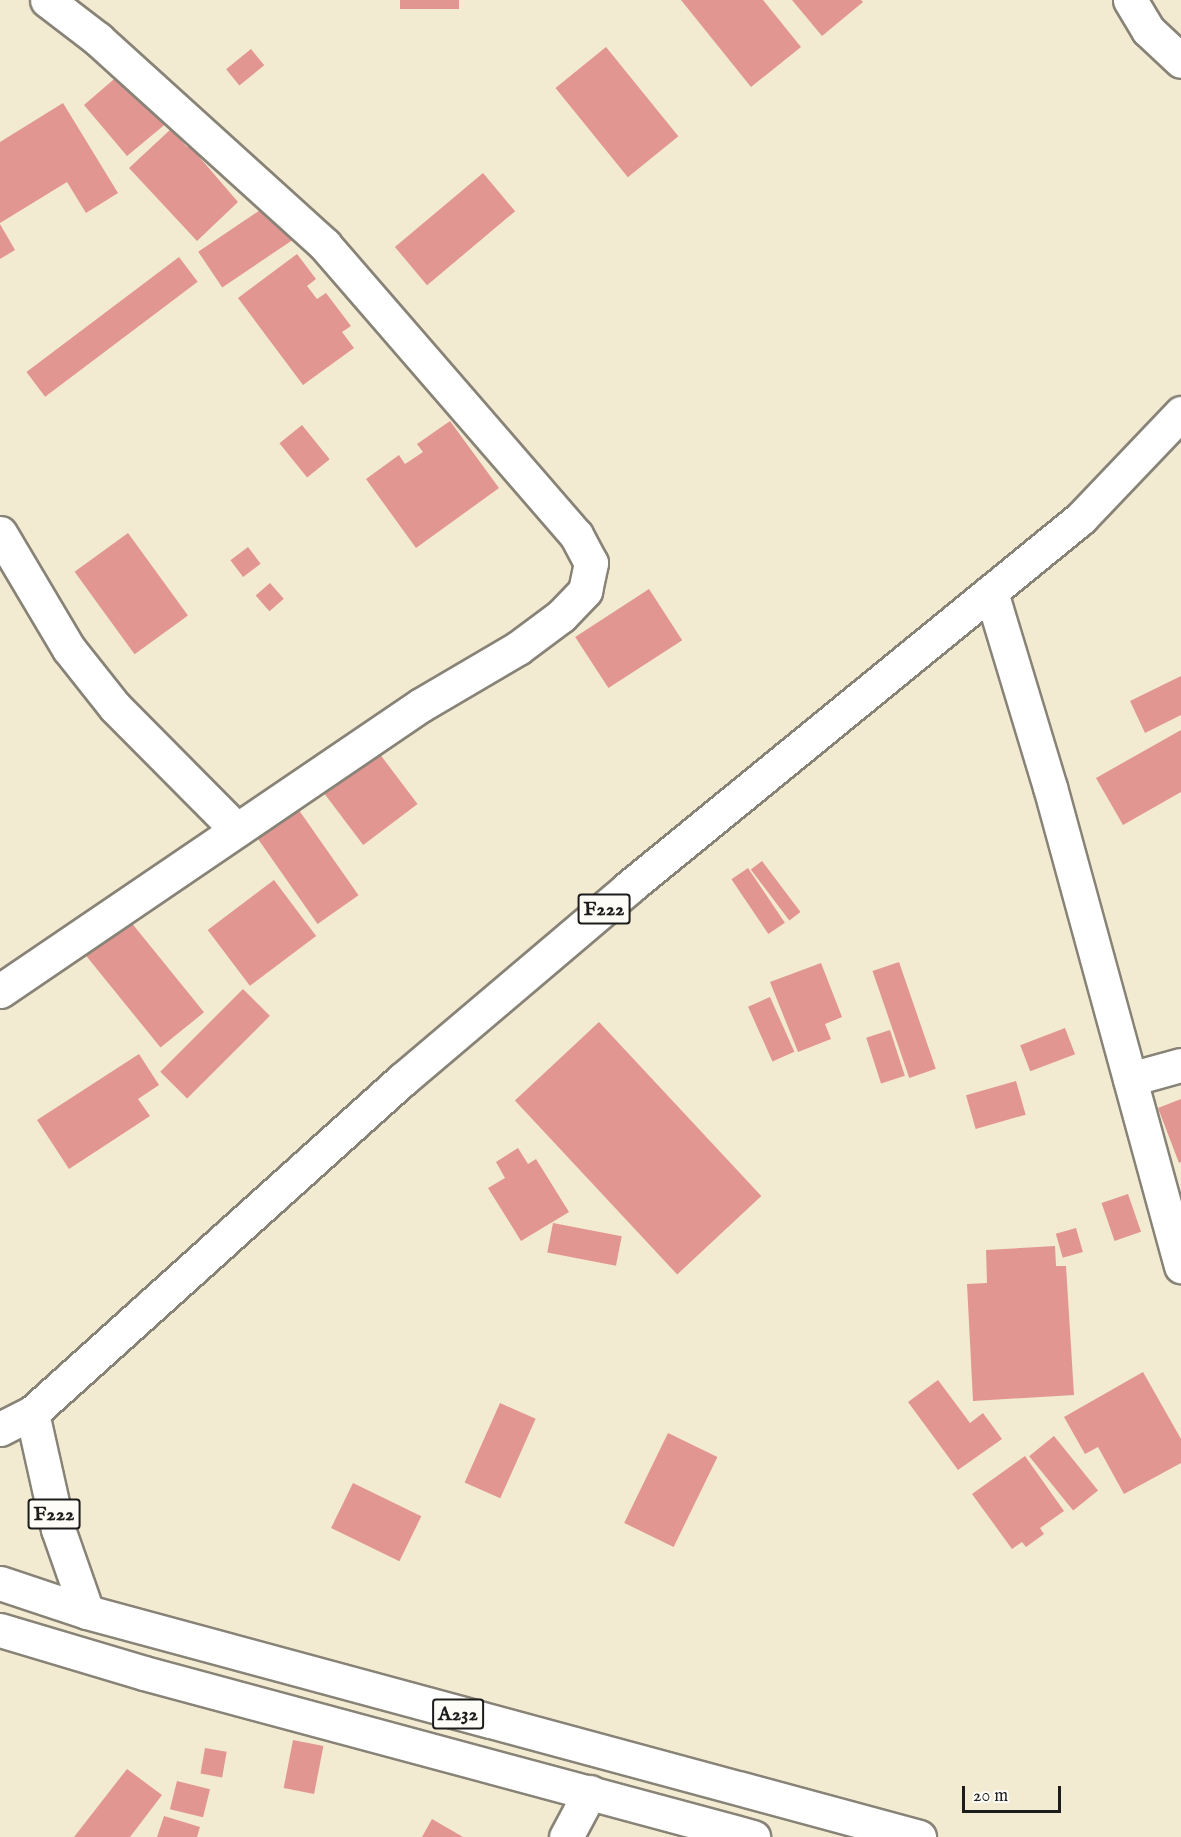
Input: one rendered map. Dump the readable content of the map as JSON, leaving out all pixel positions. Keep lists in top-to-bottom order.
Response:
{
  "streets": {
    "main road": ["F222", "A232"]
  },
  "crossings": [
    ["F222", "A232"]
  ],
  "scale_bar": "20 m"
}
